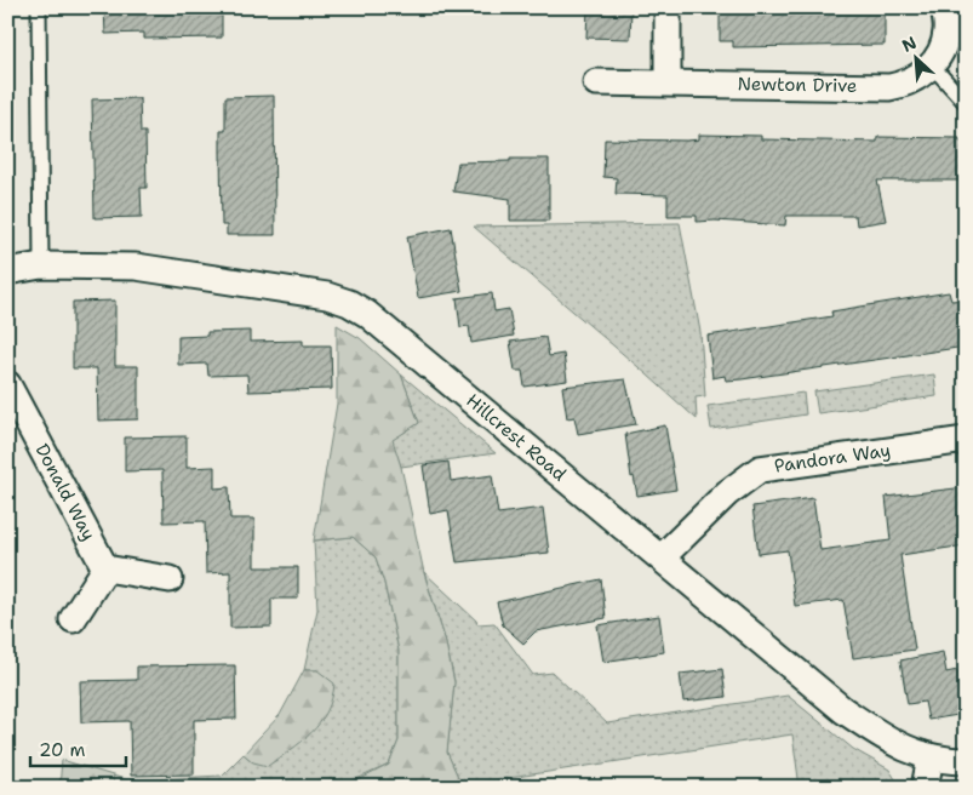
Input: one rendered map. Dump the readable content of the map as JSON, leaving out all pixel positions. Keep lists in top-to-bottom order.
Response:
{
  "streets": {
    "street": [
      "Newton Drive",
      "Hillcrest Road",
      "Pandora Way",
      "Donald Way"
    ]
  },
  "crossings": [
    ["Hillcrest Road", "Pandora Way"]
  ],
  "scale_bar": "20 m",
  "north": "top left"
}
